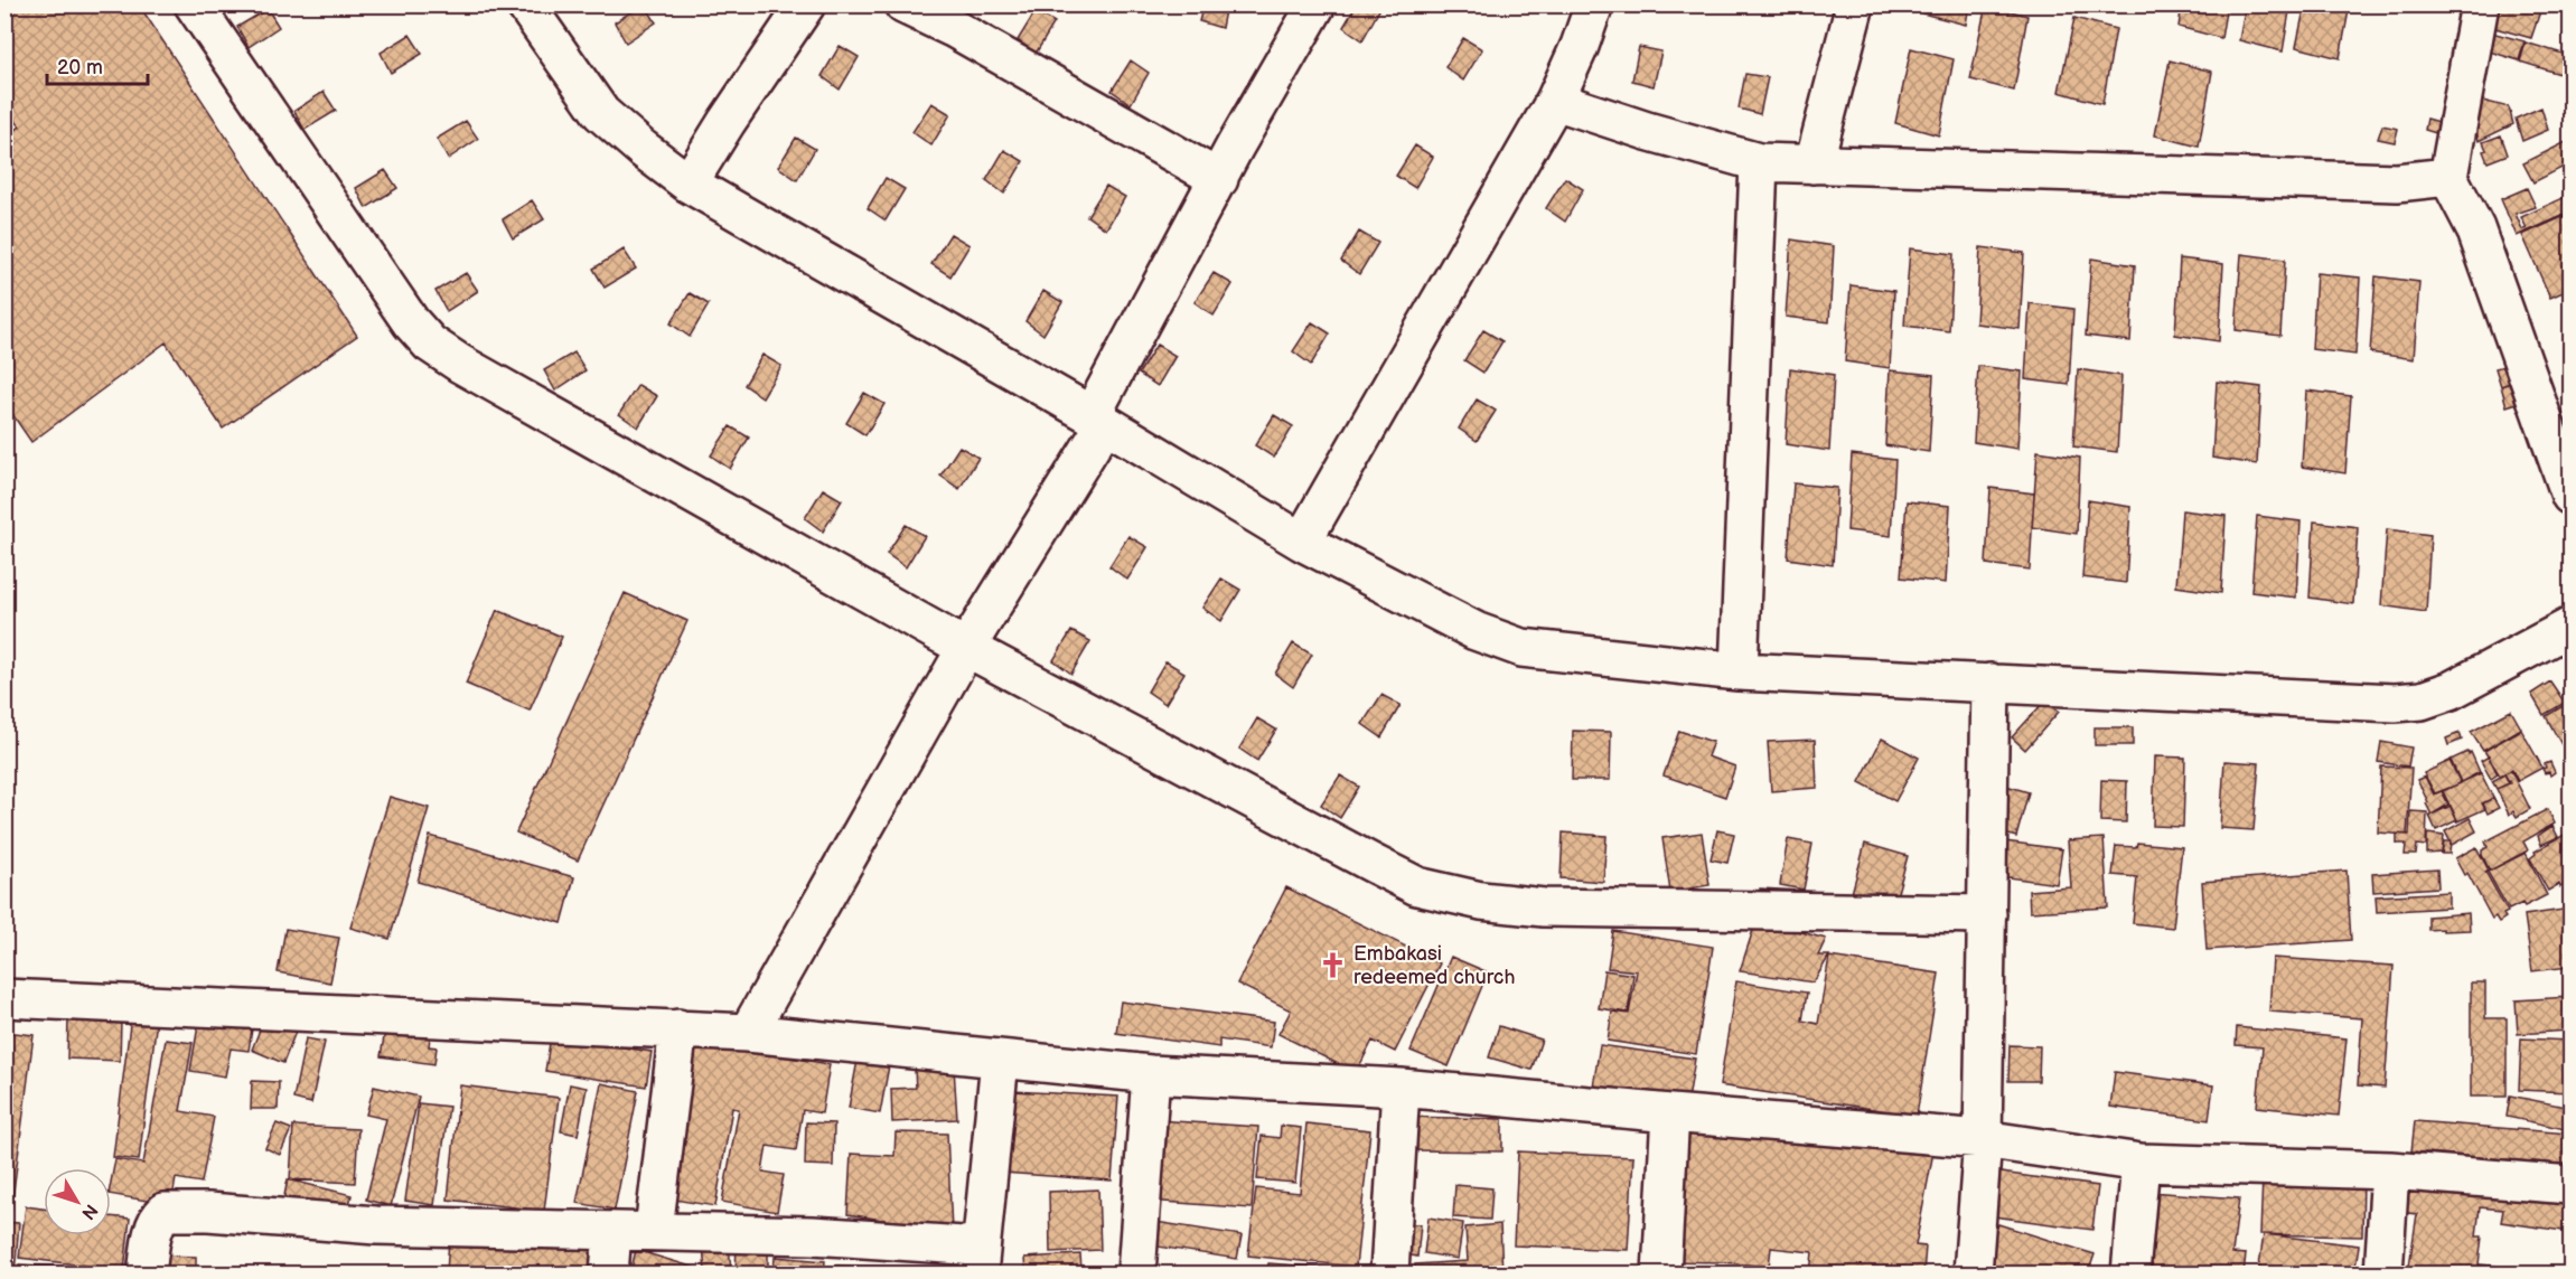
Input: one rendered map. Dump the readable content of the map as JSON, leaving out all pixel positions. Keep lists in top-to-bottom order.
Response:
{
  "places": {
    "church": ["Embakasi redeemed church"]
  },
  "scale_bar": "20 m",
  "north": "bottom right"
}
